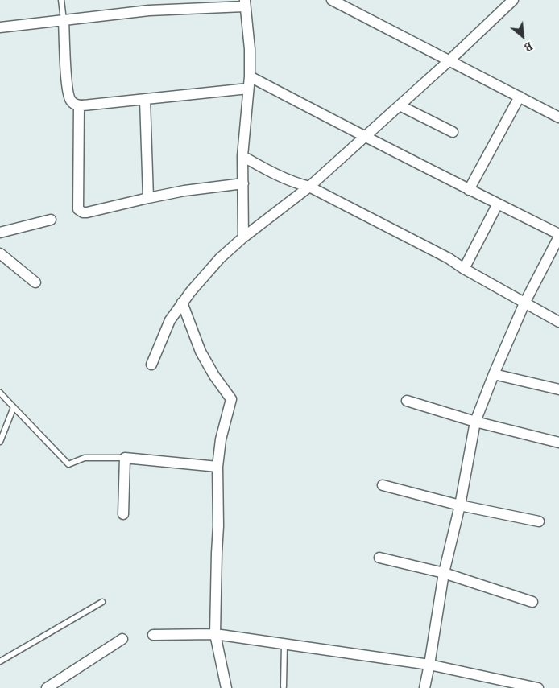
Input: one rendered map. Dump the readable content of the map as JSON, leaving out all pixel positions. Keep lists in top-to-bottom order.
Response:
{
  "north": "bottom right"
}
